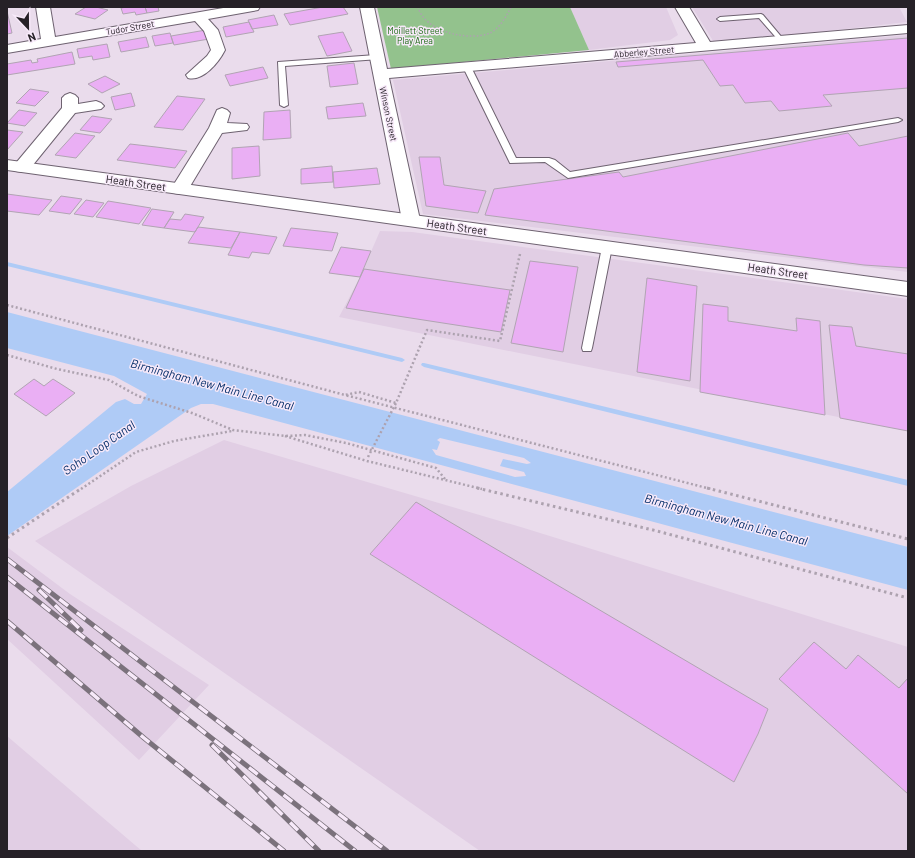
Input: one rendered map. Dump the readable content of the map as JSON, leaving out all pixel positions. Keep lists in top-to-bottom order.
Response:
{
  "streets": {
    "street": [
      "Tudor Street",
      "Abberley Street",
      "Winson Street",
      "Heath Street"
    ]
  },
  "crossings": [
    ["Abberley Street", "Winson Street"],
    ["Winson Street", "Heath Street"]
  ],
  "water": ["Birmingham New Main Line Canal", "Soho Loop Canal"],
  "parks": ["Moillett Street Play Area"],
  "north": "bottom"
}
